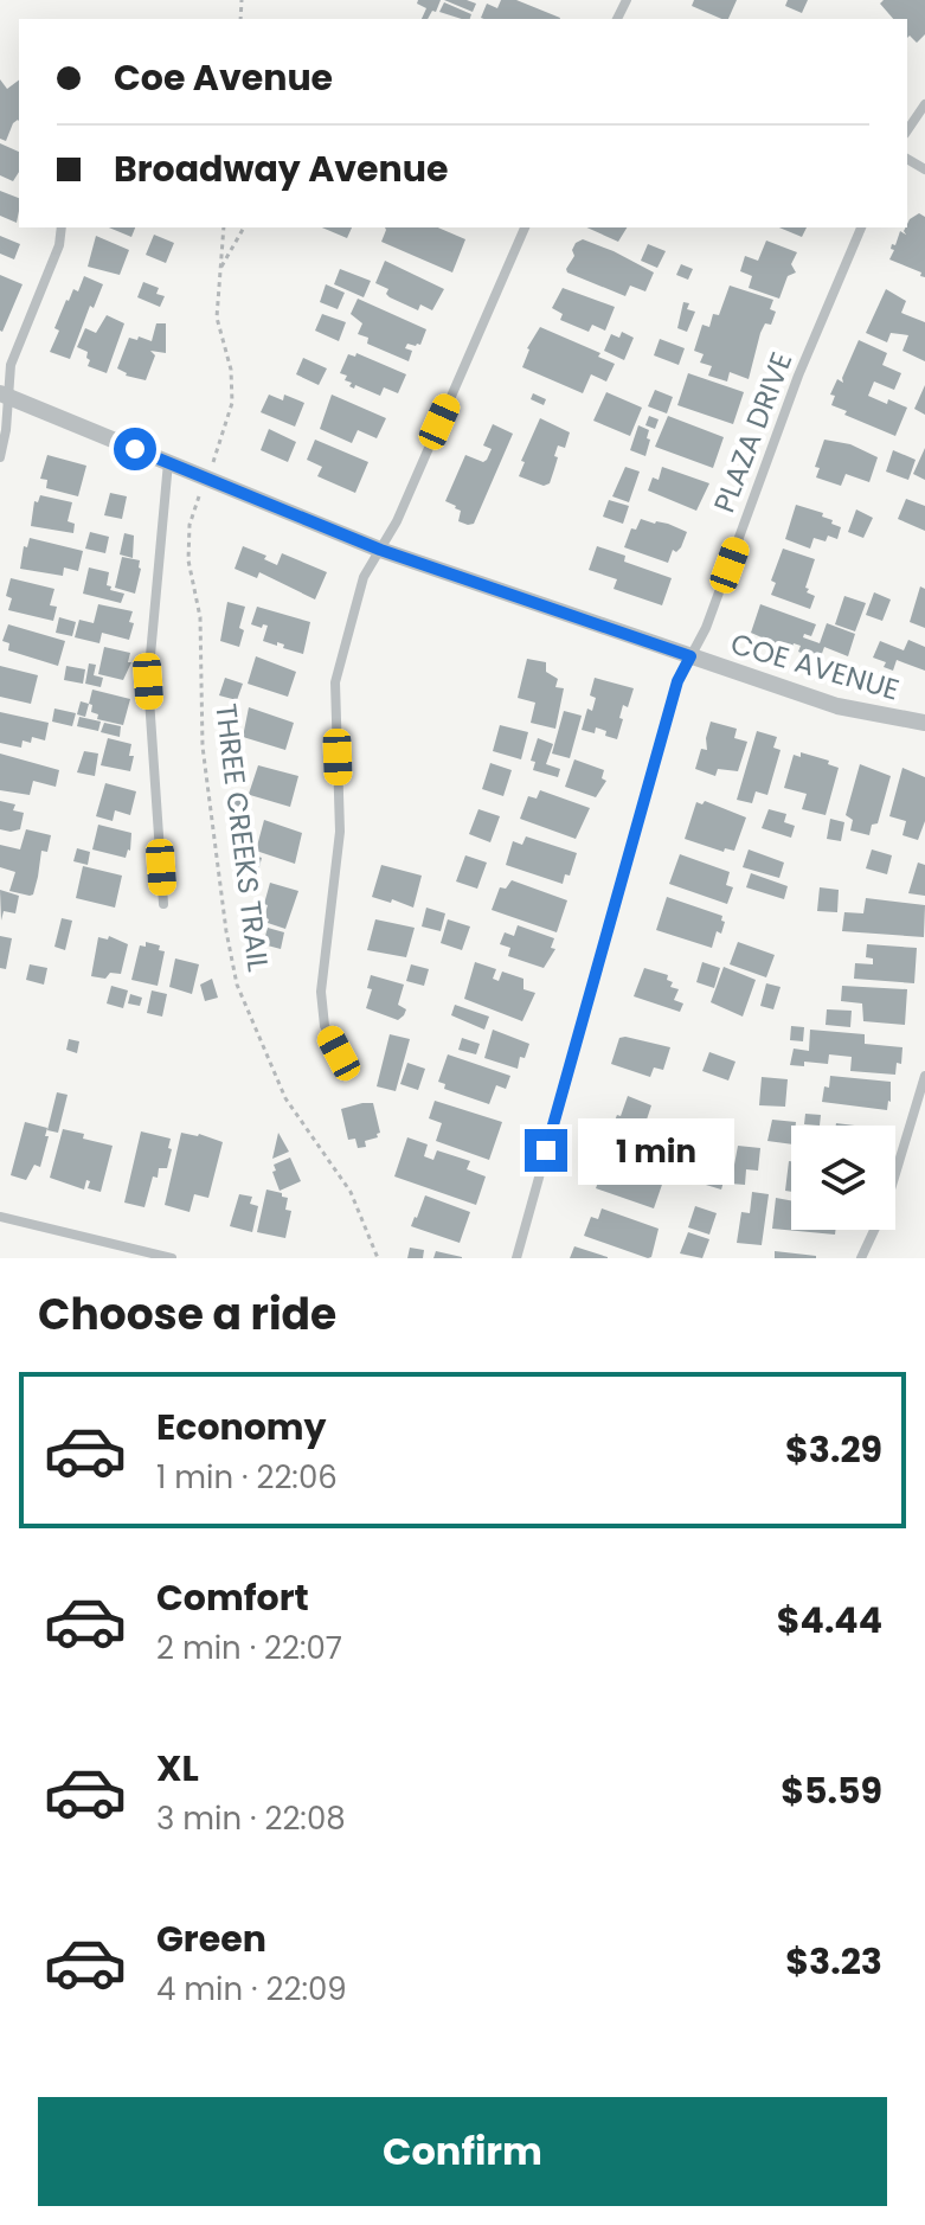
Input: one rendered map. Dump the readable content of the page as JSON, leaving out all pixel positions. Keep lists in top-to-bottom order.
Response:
{
  "streets": {
    "street": ["PLAZA DRIVE", "COE AVENUE"],
    "path": ["THREE CREEKS TRAIL"]
  },
  "crossings": [
    ["PLAZA DRIVE", "COE AVENUE"]
  ],
  "page": {
    "banner": ["Coe Avenue", "Broadway Avenue"],
    "bubble": "1 min",
    "heading": "Choose a ride",
    "list": [
      {
        "name": "Economy",
        "note": "1 min · 22:06",
        "value": "$3.29"
      },
      {
        "name": "Comfort",
        "note": "2 min · 22:07",
        "value": "$4.44"
      },
      {
        "name": "XL",
        "note": "3 min · 22:08",
        "value": "$5.59"
      },
      {
        "name": "Green",
        "note": "4 min · 22:09",
        "value": "$3.23"
      }
    ],
    "buttons": "Confirm"
  }
}
